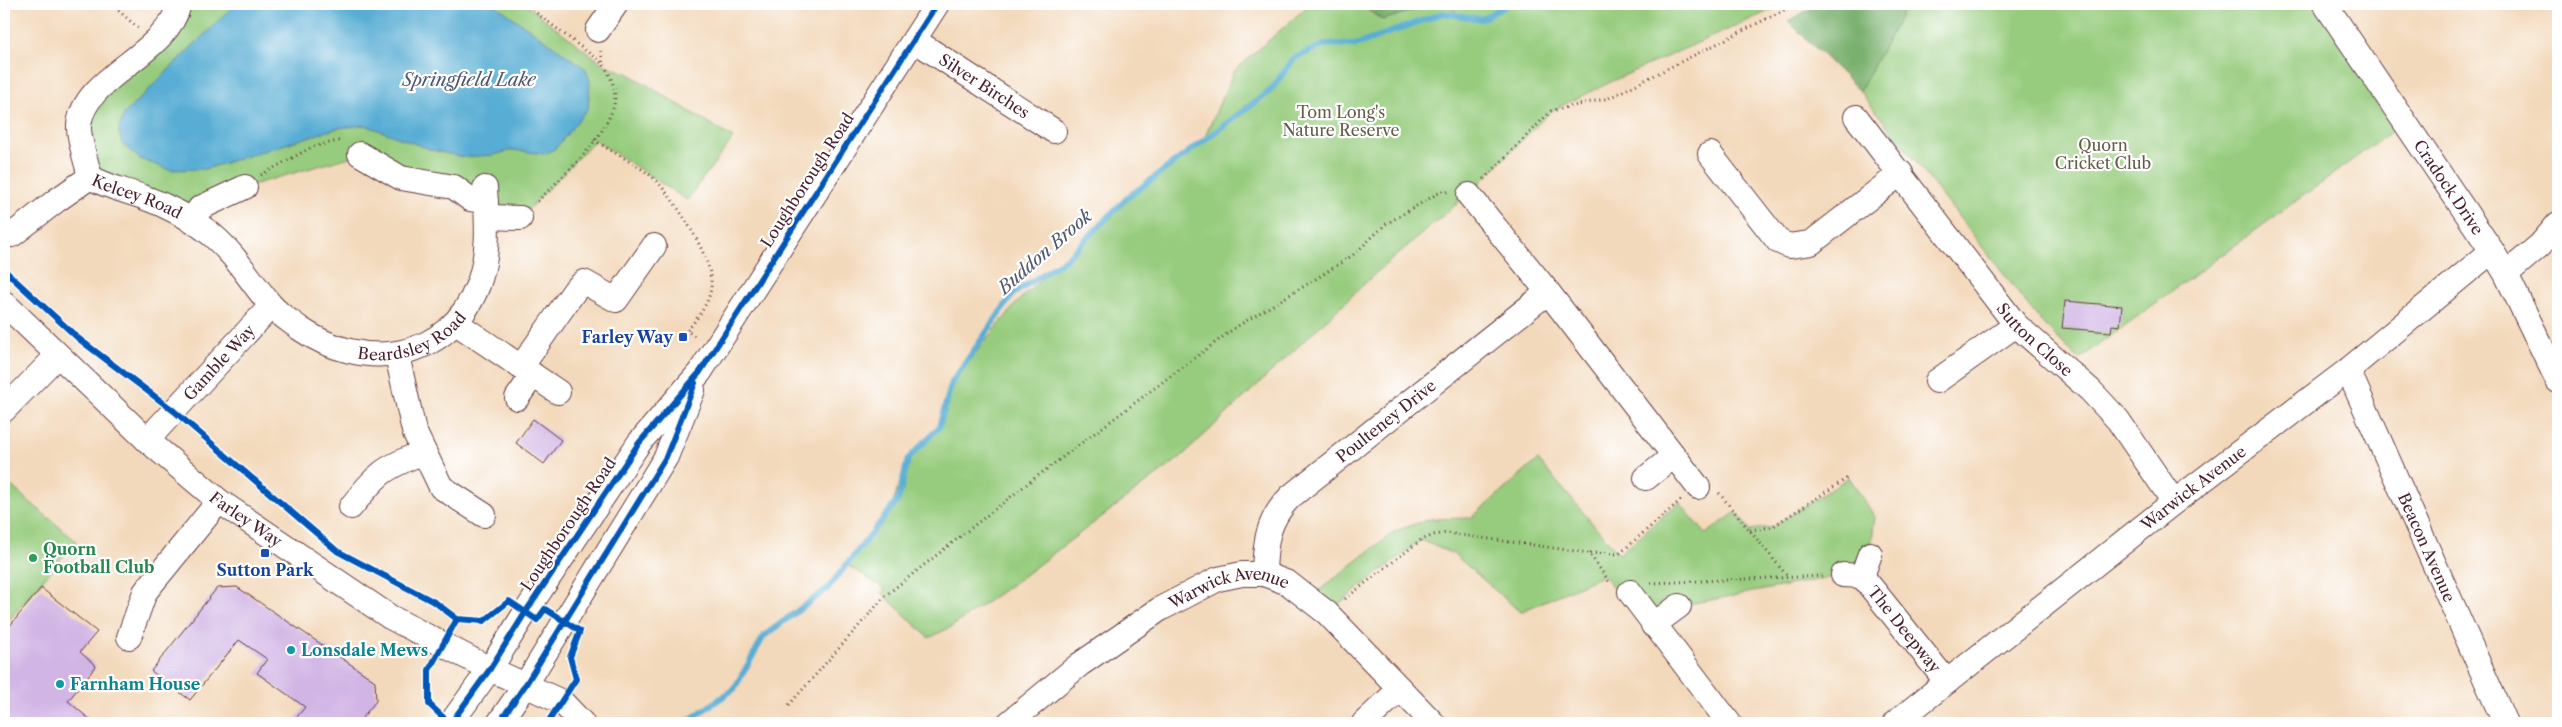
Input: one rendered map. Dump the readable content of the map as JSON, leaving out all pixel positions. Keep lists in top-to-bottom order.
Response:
{
  "streets": {
    "street": [
      "Silver Birches",
      "Loughborough Road",
      "Cradock Drive",
      "Kelcey Road",
      "Beardsley Road",
      "Sutton Close",
      "Gamble Way",
      "Poulteney Drive",
      "Warwick Avenue",
      "Farley Way",
      "Beacon Avenue",
      "The Deepway"
    ]
  },
  "crossings": [
    ["Silver Birches", "Loughborough Road"],
    ["Loughborough Road", "Farley Way"],
    ["Cradock Drive", "Warwick Avenue"],
    ["Kelcey Road", "Beardsley Road"],
    ["Kelcey Road", "Gamble Way"],
    ["Beardsley Road", "Gamble Way"],
    ["Sutton Close", "Warwick Avenue"],
    ["Gamble Way", "Farley Way"],
    ["Poulteney Drive", "Warwick Avenue"],
    ["Warwick Avenue", "Beacon Avenue"],
    ["Warwick Avenue", "The Deepway"]
  ],
  "water": ["Springfield Lake", "Buddon Brook"],
  "parks": ["Tom Long's Nature Reserve", "Quorn Cricket Club"],
  "places": {
    "transit": ["Farley Way", "Sutton Park"],
    "other": ["Quorn Football Club", "Lonsdale Mews", "Farnham House"]
  }
}
